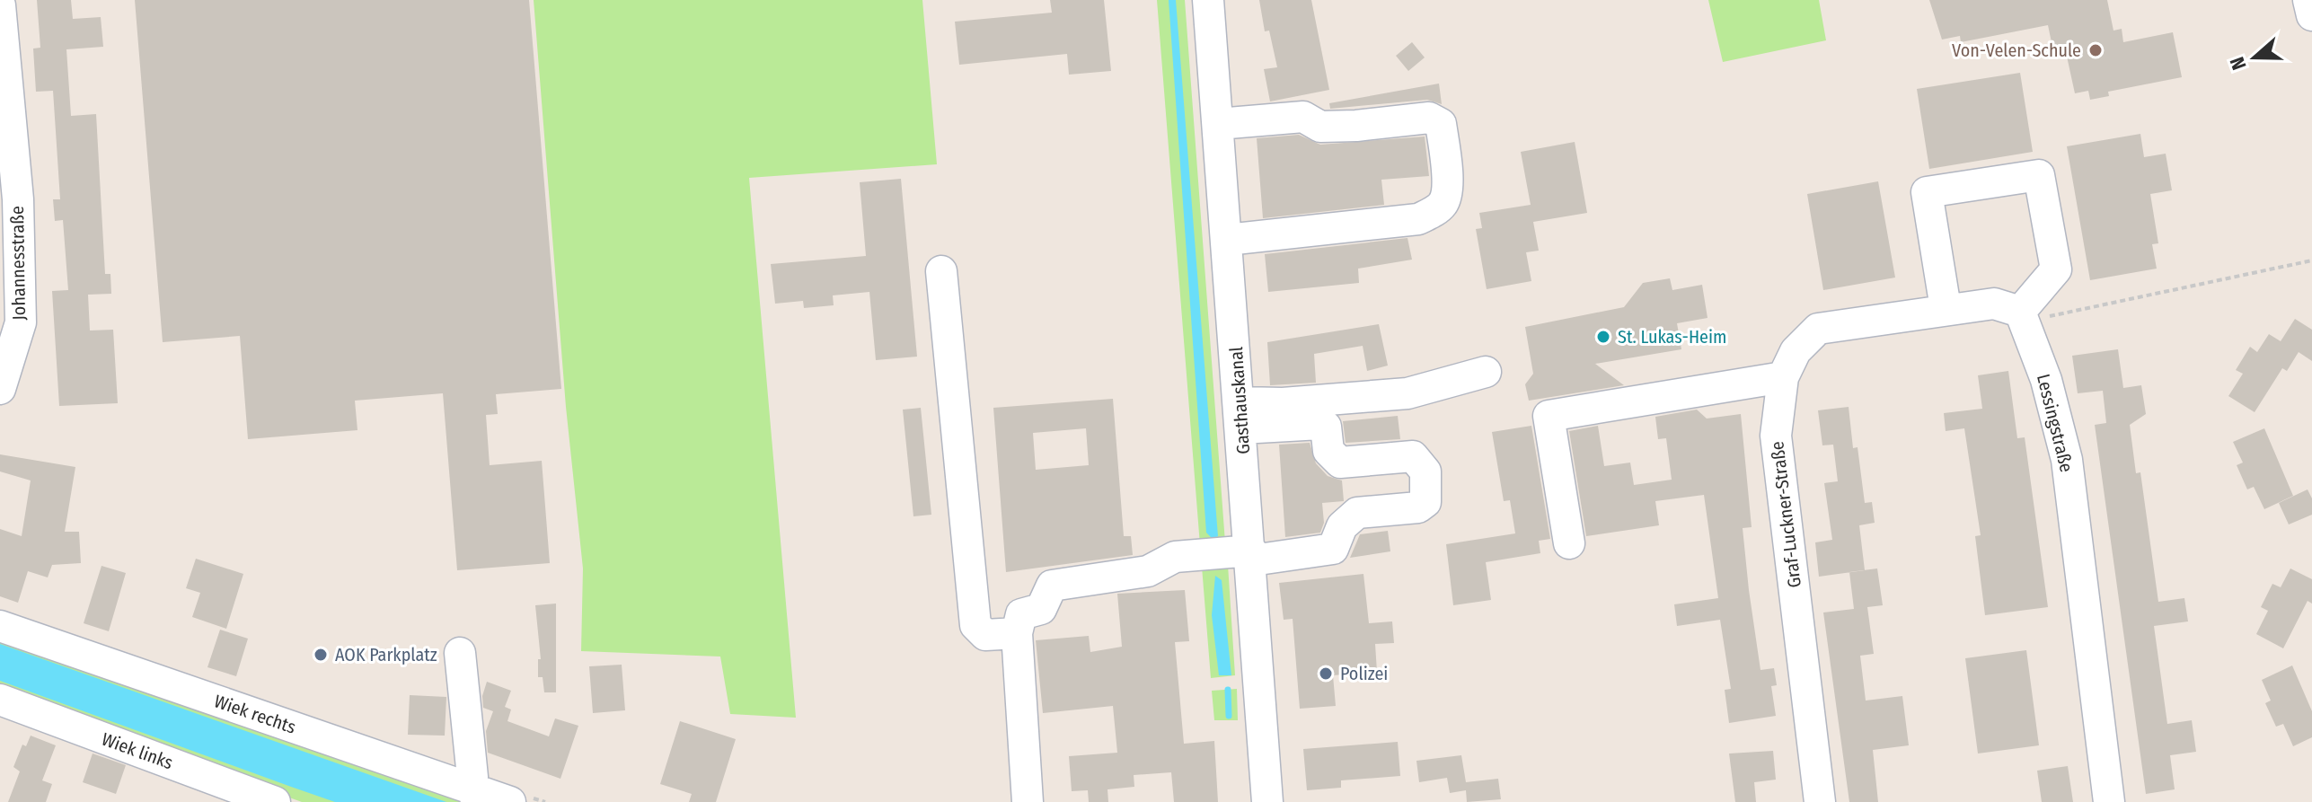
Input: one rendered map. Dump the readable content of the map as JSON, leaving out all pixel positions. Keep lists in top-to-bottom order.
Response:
{
  "streets": {
    "street": [
      "Johannesstraße",
      "Gasthauskanal",
      "Lessingstraße",
      "Graf-Luckner-Straße",
      "Wiek rechts",
      "Wiek links"
    ]
  },
  "places": [
    "Von-Velen-Schule",
    "St. Lukas-Heim",
    "AOK Parkplatz",
    "Polizei"
  ],
  "north": "left"
}
